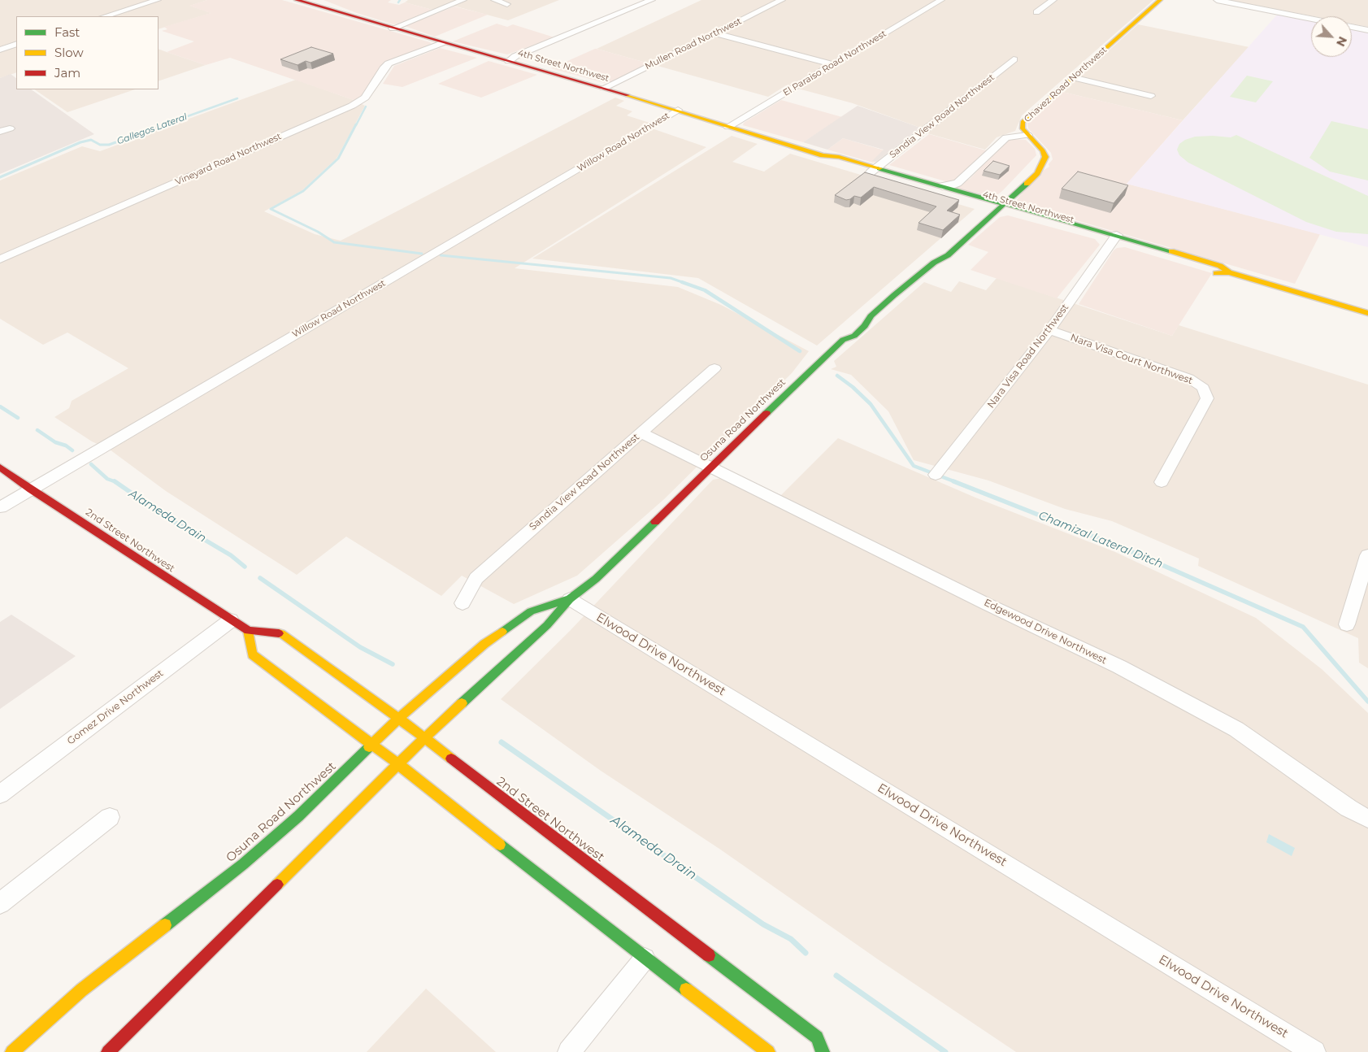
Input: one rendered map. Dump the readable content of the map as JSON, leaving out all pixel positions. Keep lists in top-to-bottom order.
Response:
{
  "streets": {
    "main road": [
      "4th Street Northwest",
      "Chavez Road Northwest",
      "Osuna Road Northwest",
      "2nd Street Northwest"
    ],
    "street": [
      "Mullen Road Northwest",
      "El Paraiso Road Northwest",
      "Sandia View Road Northwest",
      "Willow Road Northwest",
      "Vineyard Road Northwest",
      "Nara Visa Road Northwest",
      "Nara Visa Court Northwest",
      "Edgewood Drive Northwest",
      "Elwood Drive Northwest",
      "Gomez Drive Northwest"
    ]
  },
  "crossings": [
    ["Mullen Road Northwest", "4th Street Northwest"],
    ["El Paraiso Road Northwest", "4th Street Northwest"],
    ["4th Street Northwest", "Chavez Road Northwest"],
    ["4th Street Northwest", "Sandia View Road Northwest"],
    ["4th Street Northwest", "Willow Road Northwest"],
    ["4th Street Northwest", "Vineyard Road Northwest"],
    ["4th Street Northwest", "Nara Visa Road Northwest"],
    ["4th Street Northwest", "Osuna Road Northwest"],
    ["Willow Road Northwest", "2nd Street Northwest"],
    ["Nara Visa Road Northwest", "Nara Visa Court Northwest"],
    ["Osuna Road Northwest", "2nd Street Northwest"],
    ["Osuna Road Northwest", "Edgewood Drive Northwest"],
    ["Osuna Road Northwest", "Elwood Drive Northwest"],
    ["2nd Street Northwest", "Gomez Drive Northwest"]
  ],
  "water": ["Gallegos Lateral", "Alameda Drain", "Chamizal Lateral Ditch"],
  "legend": ["Fast", "Slow", "Jam"],
  "north": "bottom right"
}
